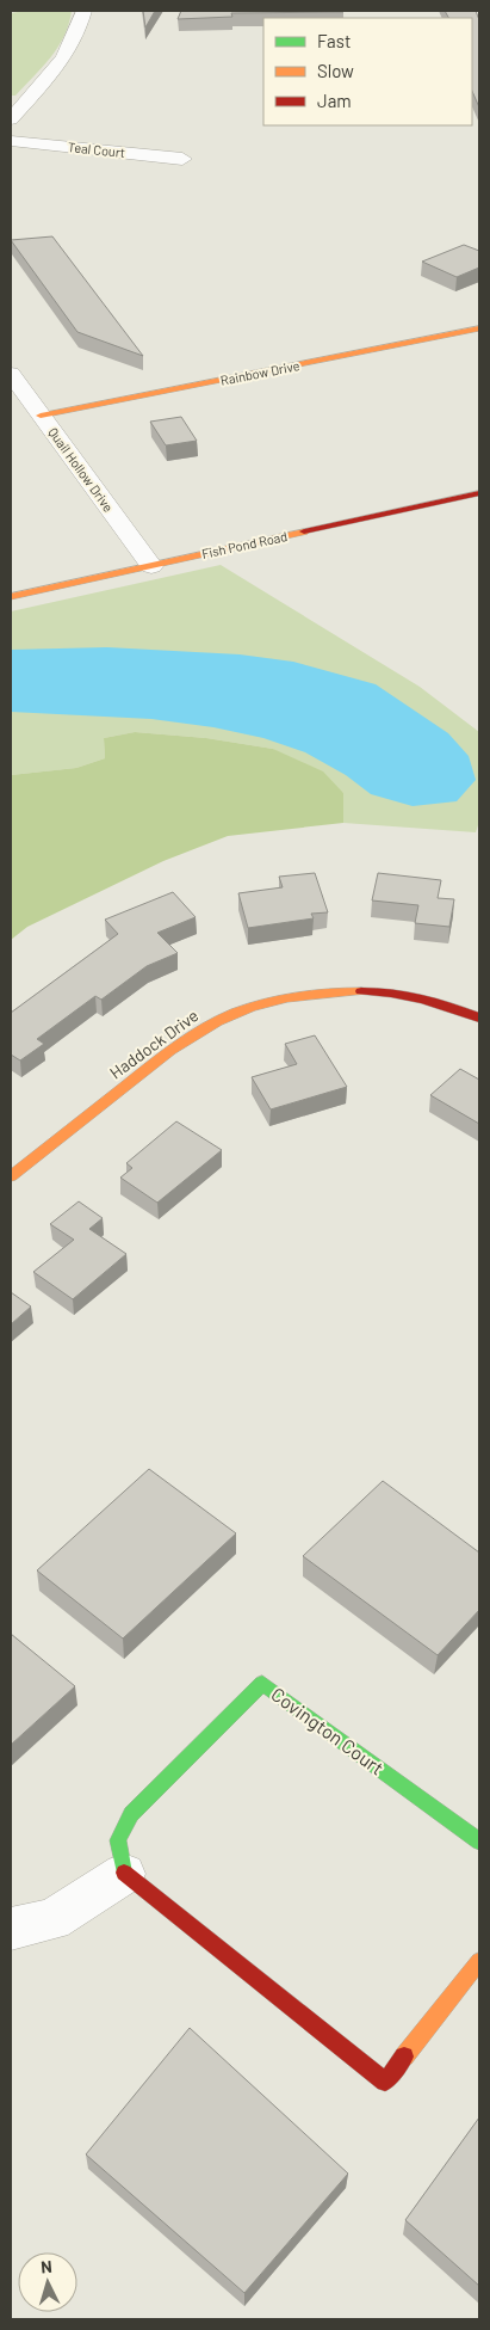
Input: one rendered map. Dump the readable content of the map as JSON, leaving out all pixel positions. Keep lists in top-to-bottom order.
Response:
{
  "streets": {
    "street": [
      "Teal Court",
      "Rainbow Drive",
      "Quail Hollow Drive",
      "Fish Pond Road",
      "Haddock Drive",
      "Covington Court"
    ]
  },
  "crossings": [
    ["Rainbow Drive", "Quail Hollow Drive"],
    ["Quail Hollow Drive", "Fish Pond Road"]
  ],
  "legend": ["Fast", "Slow", "Jam"],
  "north": "top"
}
